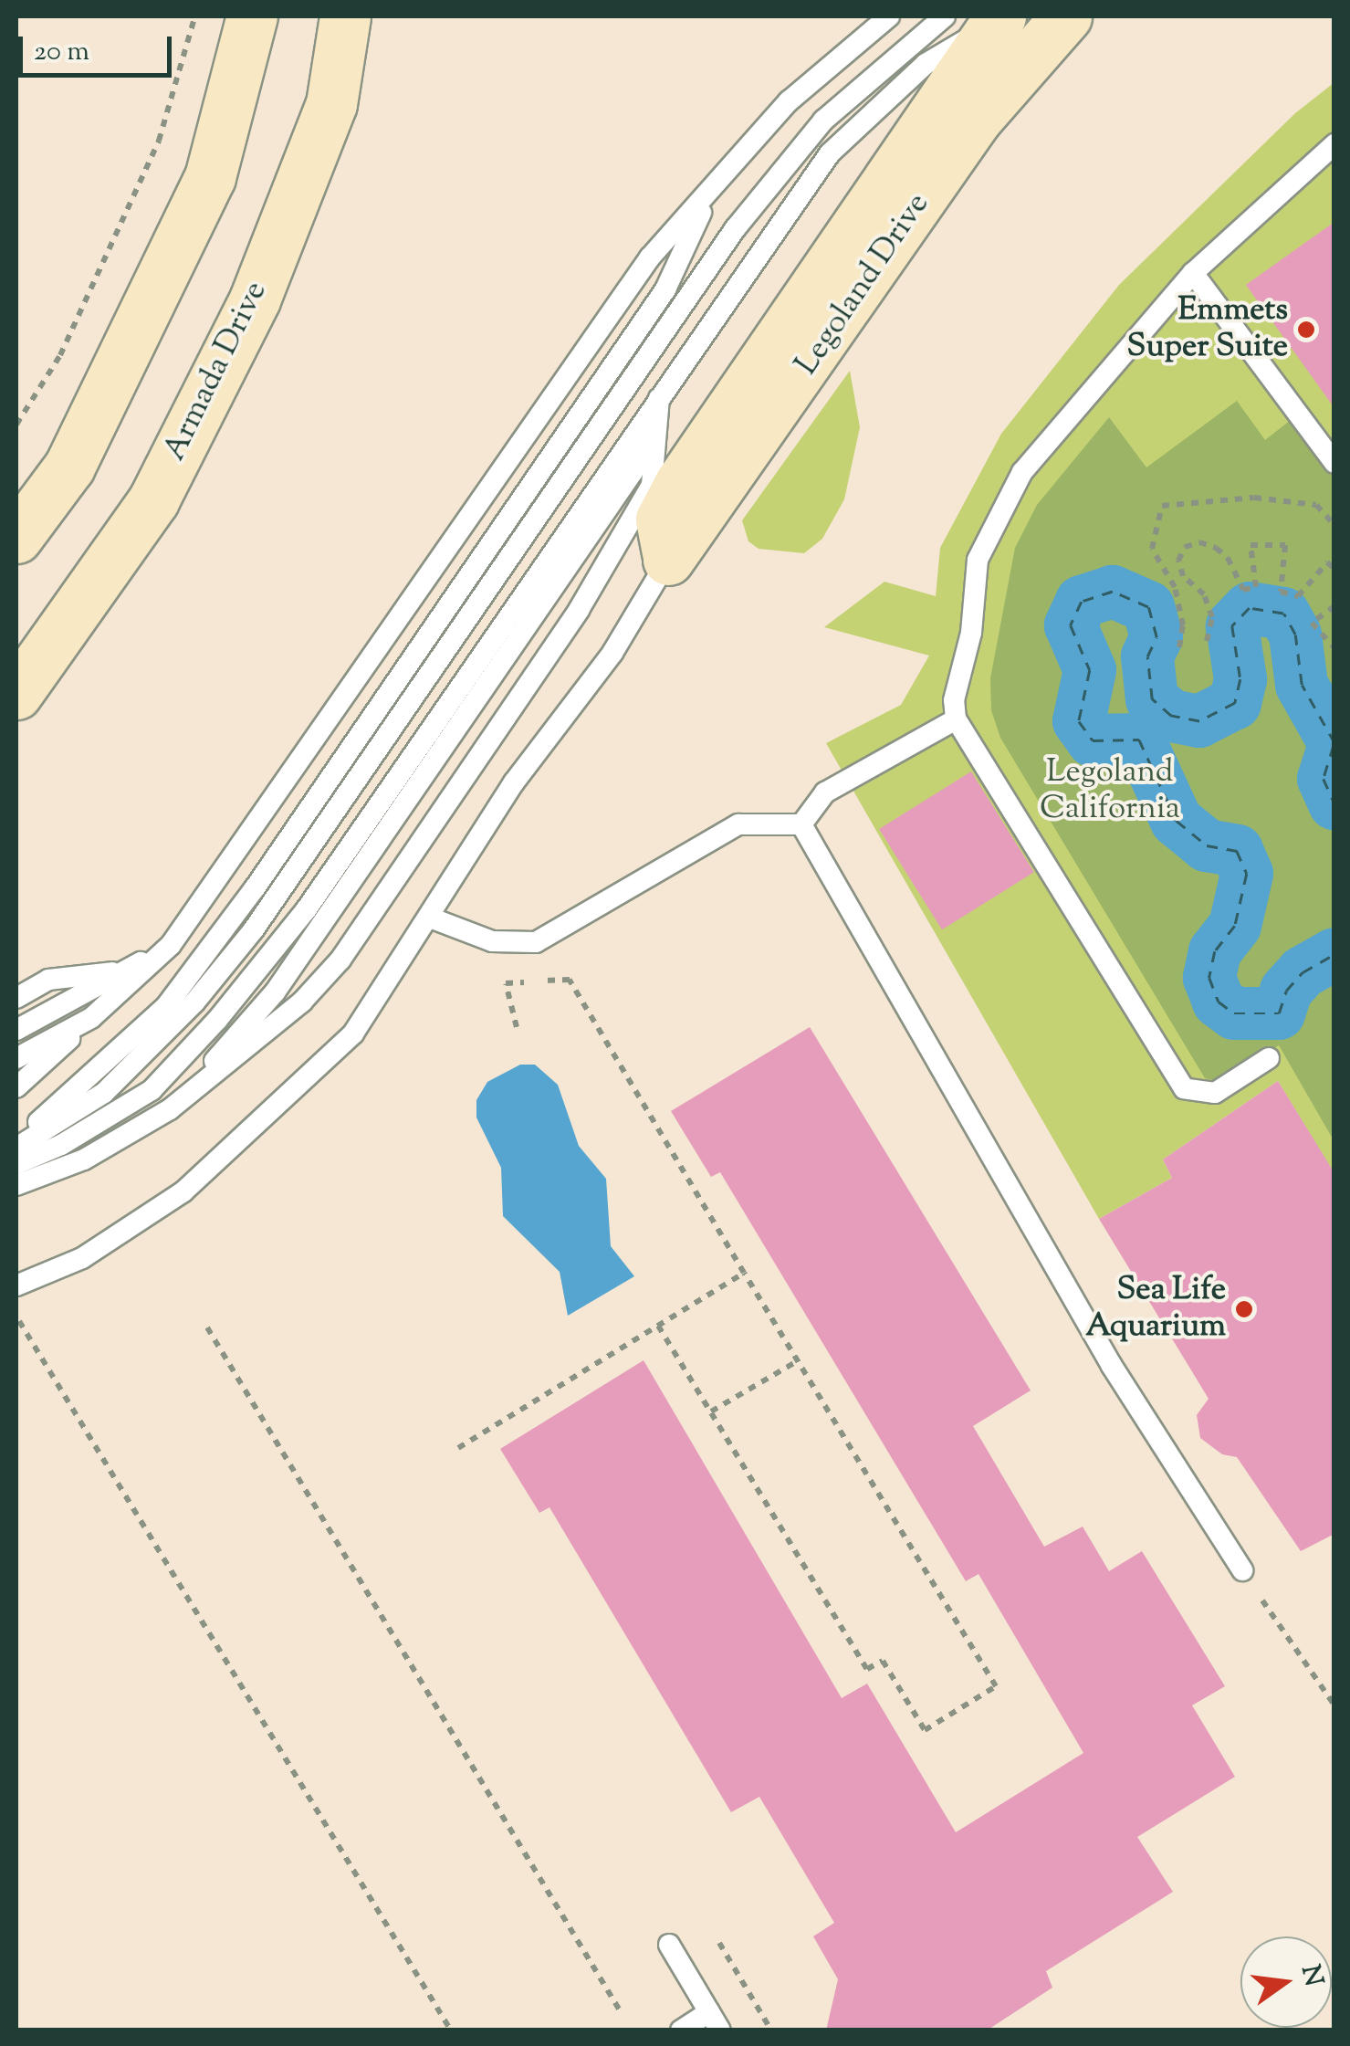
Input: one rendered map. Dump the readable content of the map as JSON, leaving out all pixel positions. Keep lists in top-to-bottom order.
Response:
{
  "streets": {
    "main road": ["Legoland Drive", "Armada Drive"]
  },
  "parks": ["Legoland California"],
  "places": ["Emmets Super Suite", "Sea Life Aquarium"],
  "scale_bar": "20 m",
  "north": "right"
}
